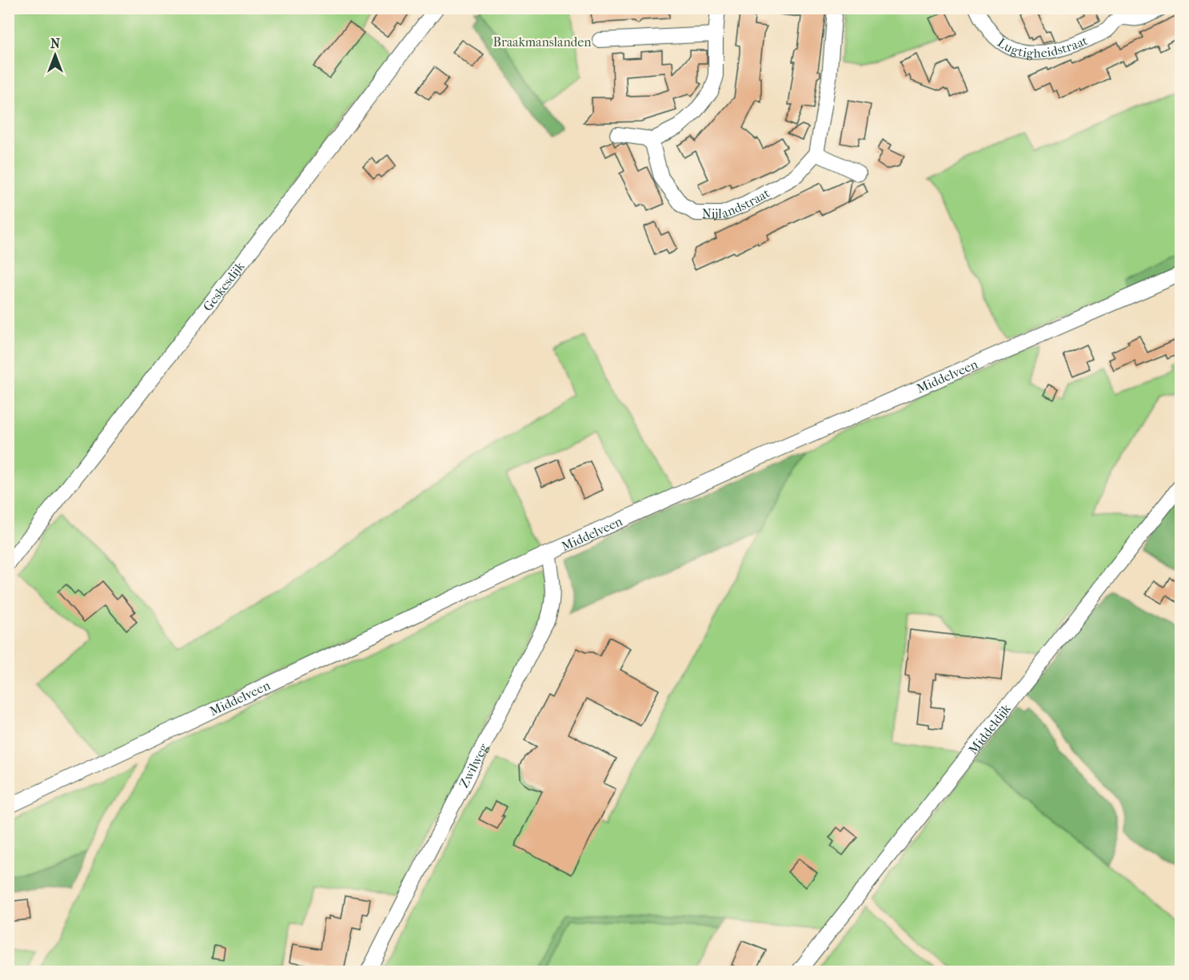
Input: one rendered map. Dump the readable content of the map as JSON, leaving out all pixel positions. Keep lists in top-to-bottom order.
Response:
{
  "streets": {
    "street": [
      "Lugtigheidstraat",
      "Nijlandstraat",
      "Geskesdijk",
      "Middelveen",
      "Middeldijk",
      "Zwilweg"
    ]
  },
  "crossings": [
    ["Middelveen", "Zwilweg"]
  ],
  "parks": ["Braakmanslanden"],
  "north": "top"
}
